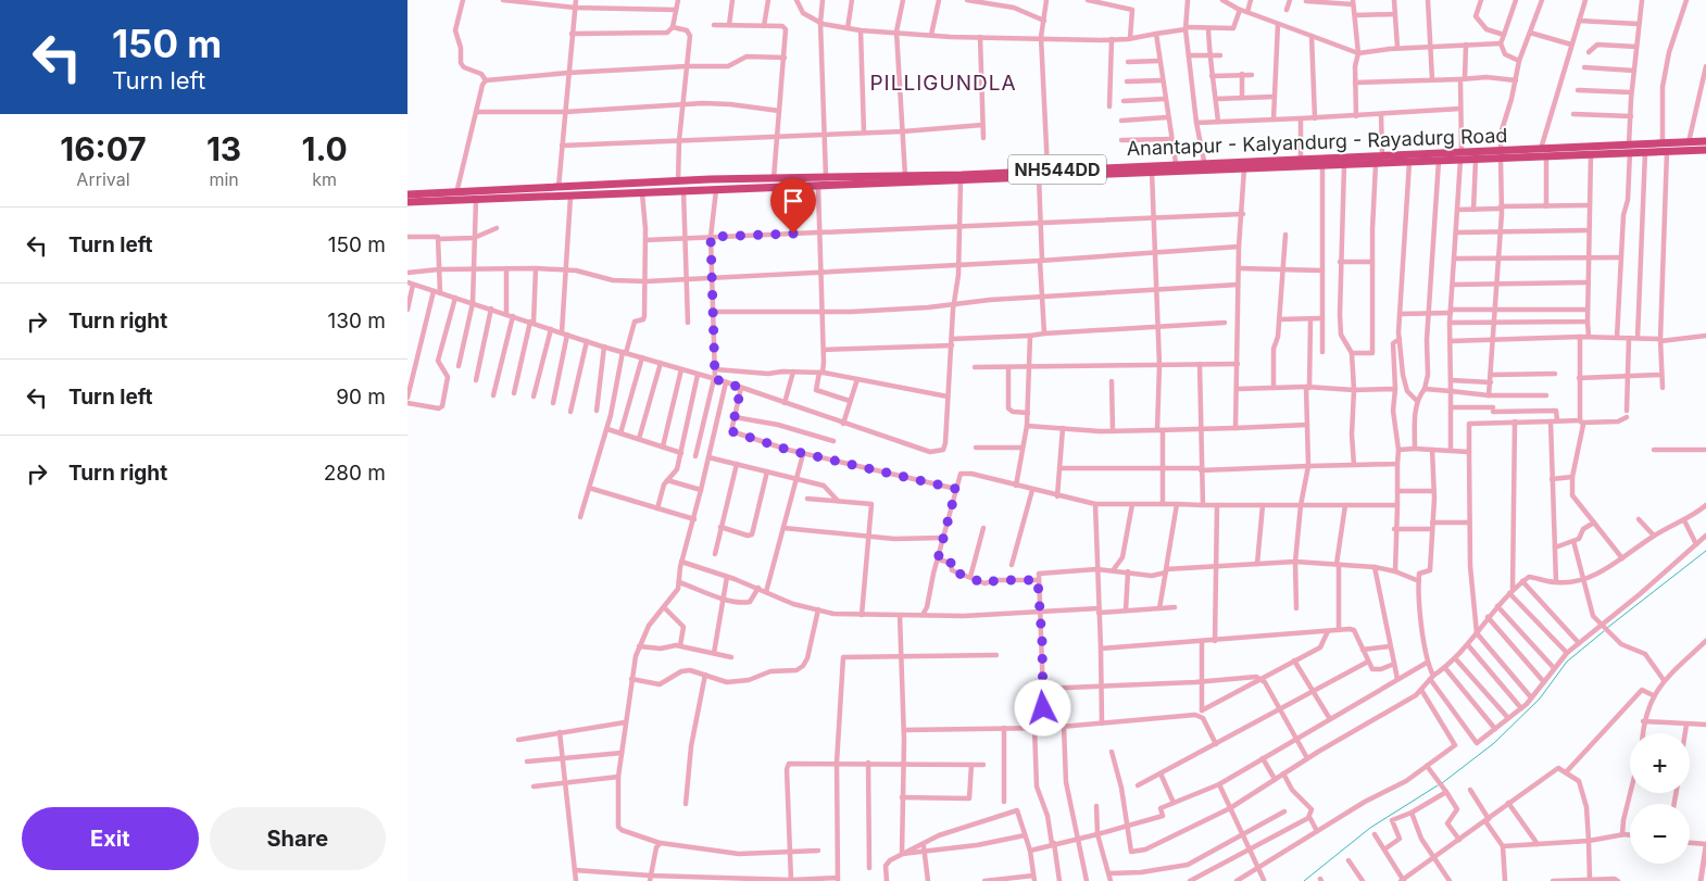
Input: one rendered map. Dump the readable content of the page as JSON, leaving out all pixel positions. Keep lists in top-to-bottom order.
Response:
{
  "streets": {
    "highway": ["Anantapur - Kalyandurg - Rayadurg Road", "NH544DD"]
  },
  "districts": ["PILLIGUNDLA"],
  "page": {
    "turn": ["150 m", "Turn left"],
    "eta": [
      "16:07",
      "Arrival",
      "13",
      "min",
      "1.0",
      "km"
    ],
    "list": [
      {
        "name": "Turn left",
        "value": "150 m"
      },
      {
        "name": "Turn right",
        "value": "130 m"
      },
      {
        "name": "Turn left",
        "value": "90 m"
      },
      {
        "name": "Turn right",
        "value": "280 m"
      }
    ],
    "map_buttons": ["+", "−"],
    "buttons": ["Exit", "Share"]
  }
}
